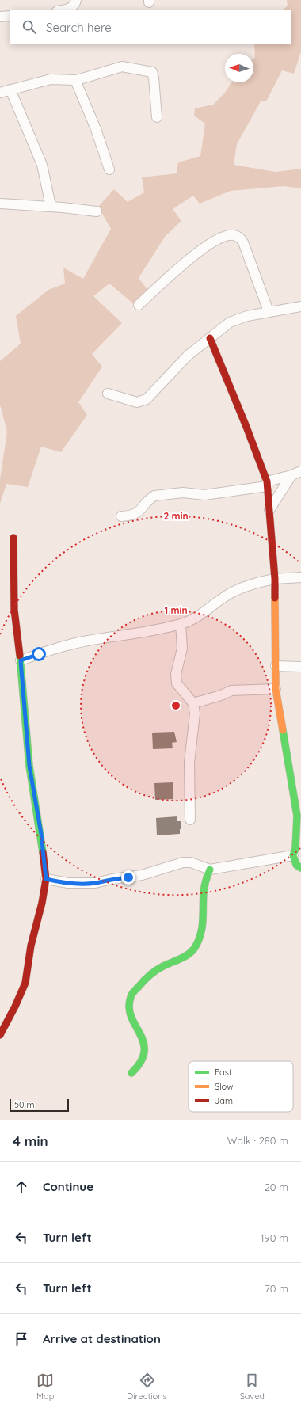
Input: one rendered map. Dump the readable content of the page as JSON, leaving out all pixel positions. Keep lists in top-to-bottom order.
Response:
{
  "legend": ["Fast", "Slow", "Jam"],
  "scale_bar": "50 m",
  "north": "left",
  "page": {
    "search": "Search here",
    "scale": "50 m",
    "heading": ["4 min", "Walk · 280 m"],
    "list": [
      ["Continue", "20 m"],
      ["Turn left", "190 m"],
      ["Turn left", "70 m"],
      "Arrive at destination"
    ],
    "nav": ["Map", "Directions", "Saved"]
  },
  "rings": ["2 min", "1 min"]
}
